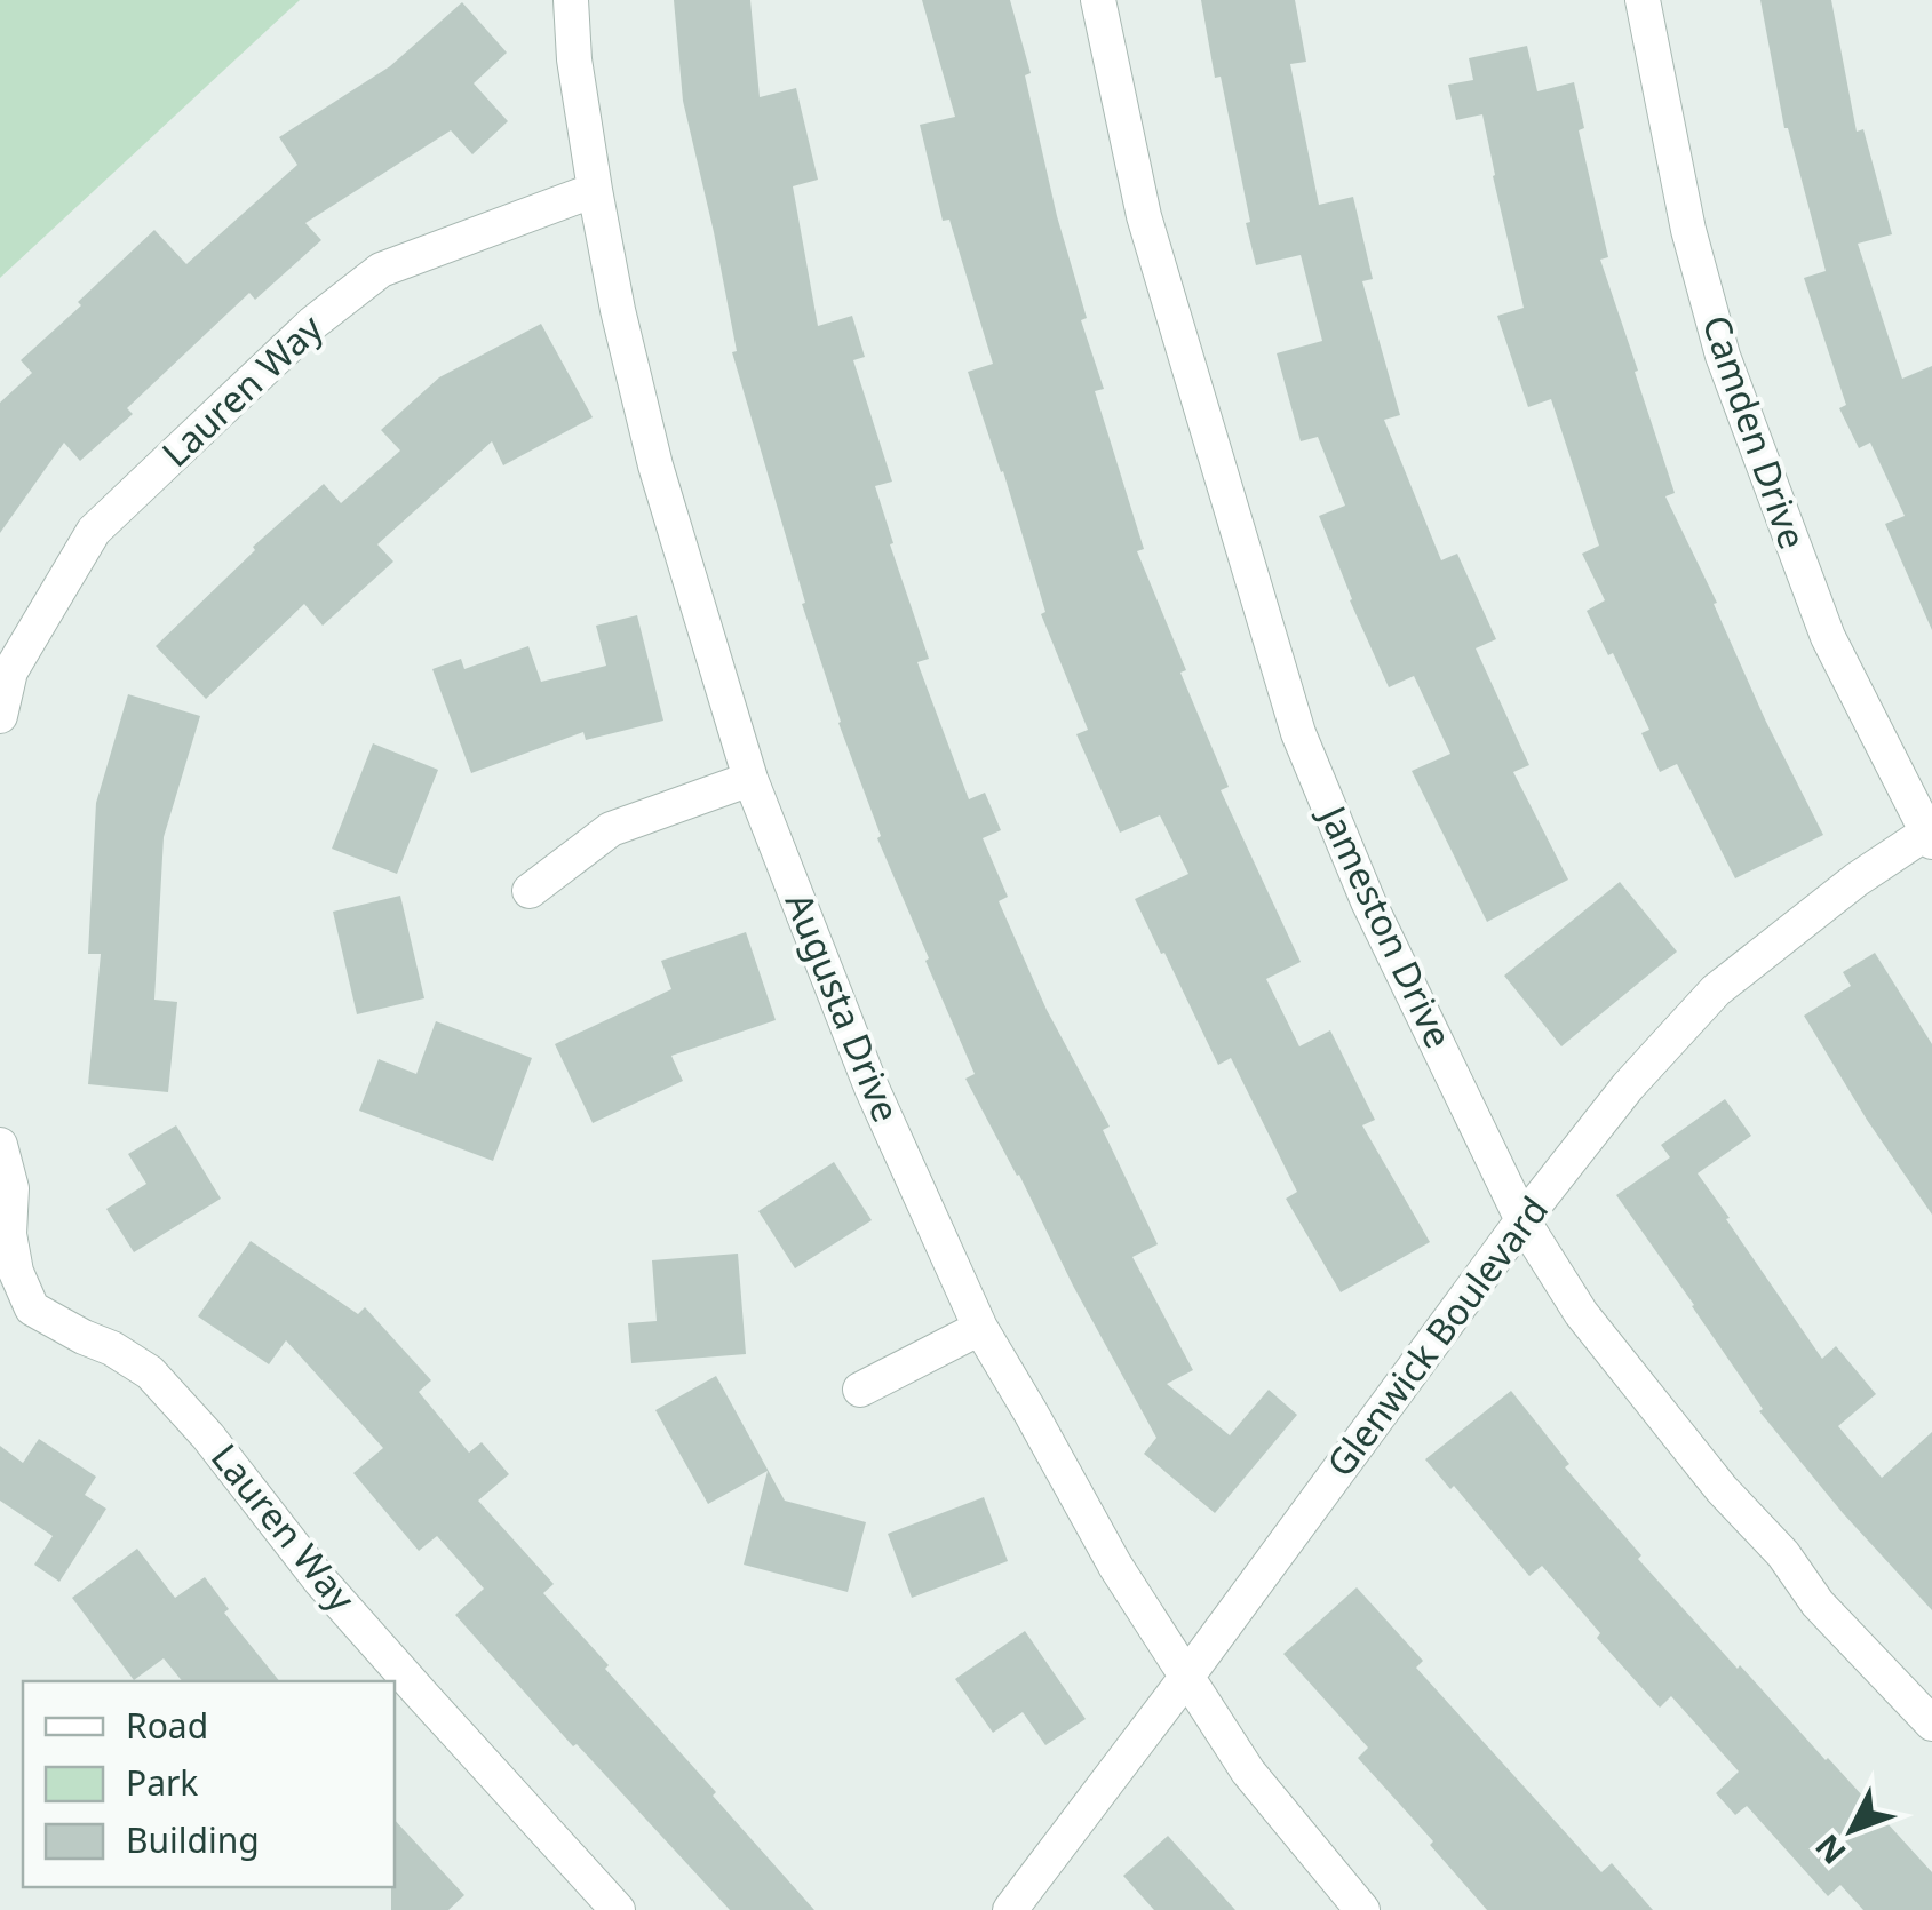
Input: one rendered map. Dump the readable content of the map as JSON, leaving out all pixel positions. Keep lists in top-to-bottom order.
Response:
{
  "streets": {
    "street": [
      "Lauren Way",
      "Camden Drive",
      "Jameston Drive",
      "Augusta Drive",
      "Glenwick Boulevard"
    ]
  },
  "crossings": [
    ["Lauren Way", "Augusta Drive"],
    ["Camden Drive", "Glenwick Boulevard"],
    ["Jameston Drive", "Glenwick Boulevard"],
    ["Augusta Drive", "Glenwick Boulevard"]
  ],
  "legend": ["Road", "Park", "Building"],
  "north": "bottom left"
}
